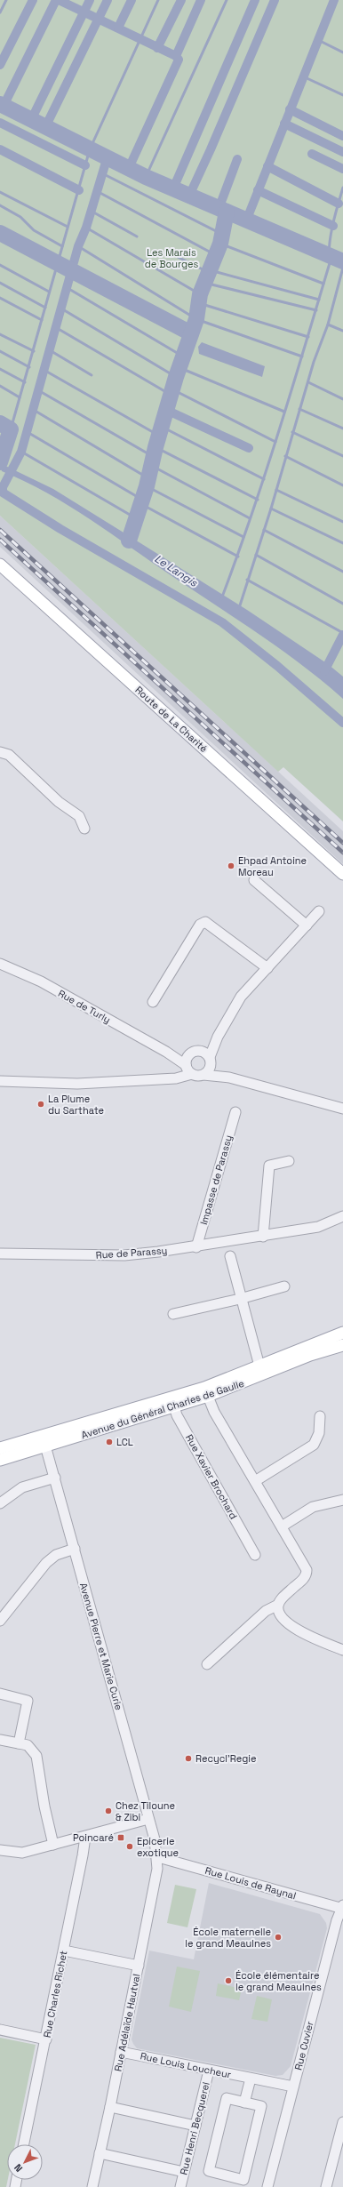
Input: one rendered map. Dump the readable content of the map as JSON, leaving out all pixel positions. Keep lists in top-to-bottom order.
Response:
{
  "streets": {
    "main road": ["Route de La Charité", "Avenue du Général Charles de Gaulle"],
    "street": [
      "Rue de Turly",
      "Impasse de Parassy",
      "Rue de Parassy",
      "Rue Xavier Brochard",
      "Avenue Pierre et Marie Curie",
      "Rue Louis de Raynal",
      "Rue Charles Richet",
      "Rue Adélaïde Hautval",
      "Rue Cuvier",
      "Rue Louis Loucheur",
      "Rue Henri Becquerel"
    ]
  },
  "crossings": [
    ["Impasse de Parassy", "Rue de Parassy"],
    ["Avenue du Général Charles de Gaulle", "Rue Xavier Brochard"],
    ["Avenue du Général Charles de Gaulle", "Avenue Pierre et Marie Curie"],
    ["Avenue Pierre et Marie Curie", "Rue Louis de Raynal"],
    ["Avenue Pierre et Marie Curie", "Rue Adélaïde Hautval"],
    ["Rue Louis de Raynal", "Rue Adélaïde Hautval"],
    ["Rue Louis de Raynal", "Rue Cuvier"],
    ["Rue Adélaïde Hautval", "Rue Louis Loucheur"],
    ["Rue Cuvier", "Rue Louis Loucheur"],
    ["Rue Louis Loucheur", "Rue Henri Becquerel"]
  ],
  "water": ["Le Langis"],
  "parks": ["Les Marais de Bourges"],
  "places": {
    "other": [
      "Ehpad Antoine Moreau",
      "La Plume du Sarthate",
      "LCL",
      "Recycl'Regie",
      "Chez Tiloune & Zibi",
      "Epicerie exotique",
      "École maternelle le grand Meaulnes",
      "École élémentaire le grand Meaulnes"
    ],
    "transit": ["Poincaré"]
  },
  "north": "bottom left"
}
